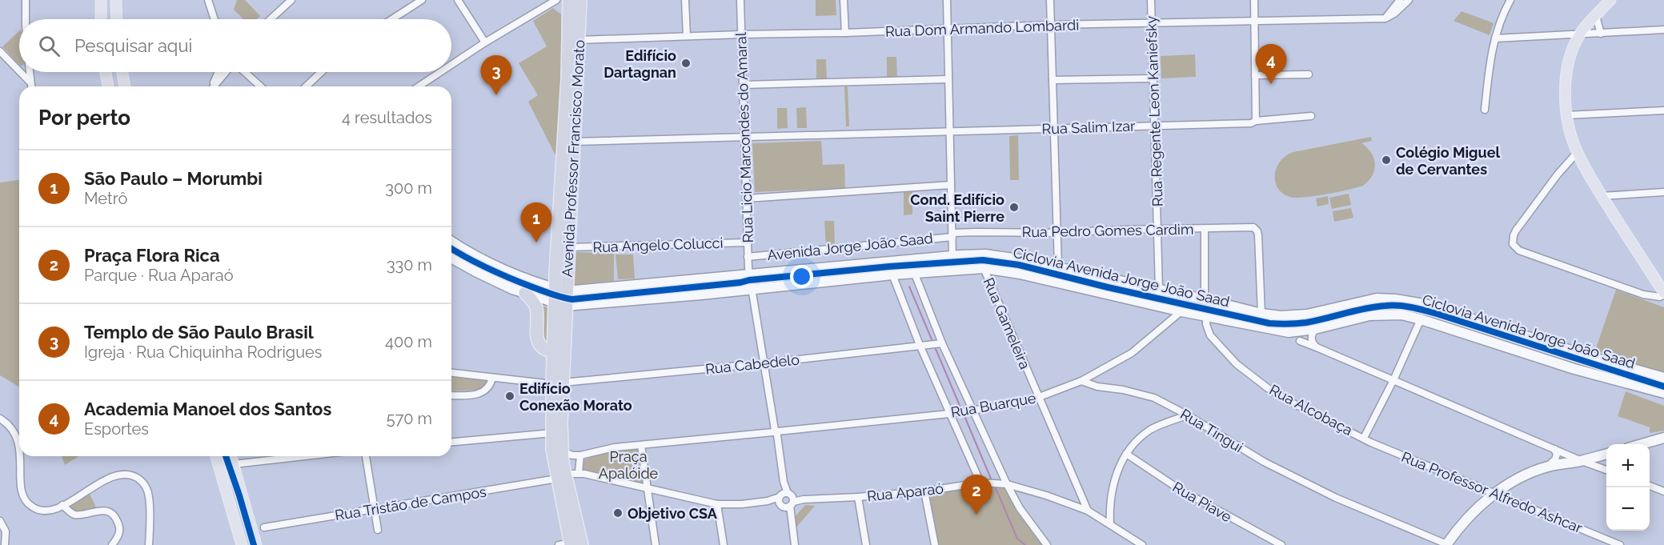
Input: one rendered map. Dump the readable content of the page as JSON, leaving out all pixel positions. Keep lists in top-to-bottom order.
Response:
{
  "streets": {
    "highway": ["Avenida Professor Francisco Morato"],
    "main road": ["Avenida Jorge João Saad"],
    "street": [
      "Rua Dom Armando Lombardi",
      "Rua Regente Leon Kaniefsky",
      "Rua Salim Izar",
      "Rua Licio Marcondes do Amaral",
      "Rua Pedro Gomes Cardim",
      "Rua Angelo Colucci",
      "Rua Gameleira",
      "Rua Cabedelo",
      "Rua Buarque",
      "Rua Alcobaça",
      "Rua Tingui",
      "Rua Aparaó",
      "Rua Professor Alfredo Ashcar",
      "Rua Piave",
      "Rua Tristão de Campos"
    ],
    "cycle path": ["Ciclovia Avenida Jorge João Saad"]
  },
  "crossings": [
    ["Rua Dom Armando Lombardi", "Rua Regente Leon Kaniefsky"],
    ["Rua Dom Armando Lombardi", "Rua Licio Marcondes do Amaral"],
    ["Rua Dom Armando Lombardi", "Avenida Professor Francisco Morato"],
    ["Rua Regente Leon Kaniefsky", "Rua Salim Izar"],
    ["Rua Regente Leon Kaniefsky", "Rua Pedro Gomes Cardim"],
    ["Rua Regente Leon Kaniefsky", "Avenida Jorge João Saad"],
    ["Rua Salim Izar", "Rua Licio Marcondes do Amaral"],
    ["Rua Salim Izar", "Avenida Professor Francisco Morato"],
    ["Rua Licio Marcondes do Amaral", "Rua Angelo Colucci"],
    ["Rua Licio Marcondes do Amaral", "Avenida Jorge João Saad"],
    ["Rua Licio Marcondes do Amaral", "Rua Cabedelo"],
    ["Rua Licio Marcondes do Amaral", "Rua Buarque"],
    ["Rua Licio Marcondes do Amaral", "Rua Aparaó"],
    ["Avenida Professor Francisco Morato", "Rua Angelo Colucci"],
    ["Avenida Professor Francisco Morato", "Avenida Jorge João Saad"],
    ["Avenida Professor Francisco Morato", "Rua Cabedelo"],
    ["Avenida Professor Francisco Morato", "Rua Buarque"],
    ["Avenida Professor Francisco Morato", "Rua Aparaó"],
    ["Avenida Professor Francisco Morato", "Rua Tristão de Campos"],
    ["Rua Pedro Gomes Cardim", "Avenida Jorge João Saad"],
    ["Rua Gameleira", "Rua Buarque"],
    ["Rua Gameleira", "Rua Aparaó"],
    ["Rua Buarque", "Rua Tingui"],
    ["Rua Alcobaça", "Rua Professor Alfredo Ashcar"],
    ["Rua Aparaó", "Rua Tristão de Campos"]
  ],
  "parks": ["Praça Apalóide"],
  "places": [
    "Edifício Dartagnan",
    "Colégio Miguel de Cervantes",
    "Cond. Edifício Saint Pierre",
    "Edifício Conexão Morato",
    "Objetivo CSA"
  ],
  "page": {
    "search": "Pesquisar aqui",
    "pins": [
      "4",
      "3",
      "1",
      "2"
    ],
    "heading": ["Por perto", "4 resultados"],
    "list": [
      {
        "mark": "1",
        "name": "São Paulo – Morumbi",
        "note": "Metrô",
        "value": "300 m"
      },
      {
        "mark": "2",
        "name": "Praça Flora Rica",
        "note": "Parque · Rua Aparaó",
        "value": "330 m"
      },
      {
        "mark": "3",
        "name": "Templo de São Paulo Brasil",
        "note": "Igreja · Rua Chiquinha Rodrigues",
        "value": "400 m"
      },
      {
        "mark": "4",
        "name": "Academia Manoel dos Santos",
        "note": "Esportes",
        "value": "570 m"
      }
    ],
    "map_buttons": ["+", "−"]
  }
}
